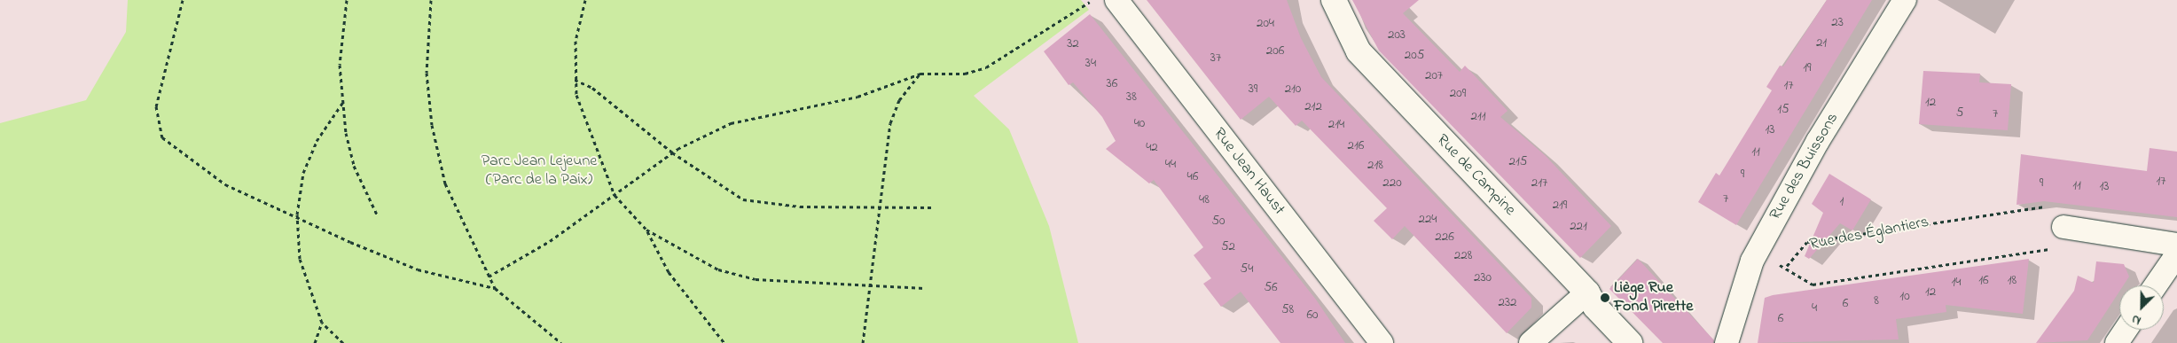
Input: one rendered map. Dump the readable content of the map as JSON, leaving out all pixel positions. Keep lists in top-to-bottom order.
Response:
{
  "streets": {
    "street": ["Rue des Buissons", "Rue Jean Haust", "Rue de Campine"],
    "path": ["Rue des Églantiers"]
  },
  "parks": ["Parc Jean Lejeune (Parc de la Paix)"],
  "places": ["Liège Rue Fond Pirette"],
  "house_numbers": [
    "23",
    "204",
    "203",
    "21",
    "32",
    "206",
    "205",
    "37",
    "34",
    "19",
    "207",
    "36",
    "17",
    "39",
    "210",
    "209",
    "38",
    "12",
    "212",
    "15",
    "5",
    "7",
    "211",
    "40",
    "214",
    "13",
    "216",
    "42",
    "11",
    "215",
    "44",
    "218",
    "9",
    "46",
    "17",
    "220",
    "217",
    "9",
    "11",
    "13",
    "7",
    "48",
    "1",
    "219",
    "224",
    "50",
    "221",
    "226",
    "52",
    "228",
    "54",
    "230",
    "16",
    "18",
    "14",
    "56",
    "12",
    "10",
    "8",
    "232",
    "6",
    "4",
    "58",
    "60",
    "6"
  ],
  "north": "bottom left"
}
